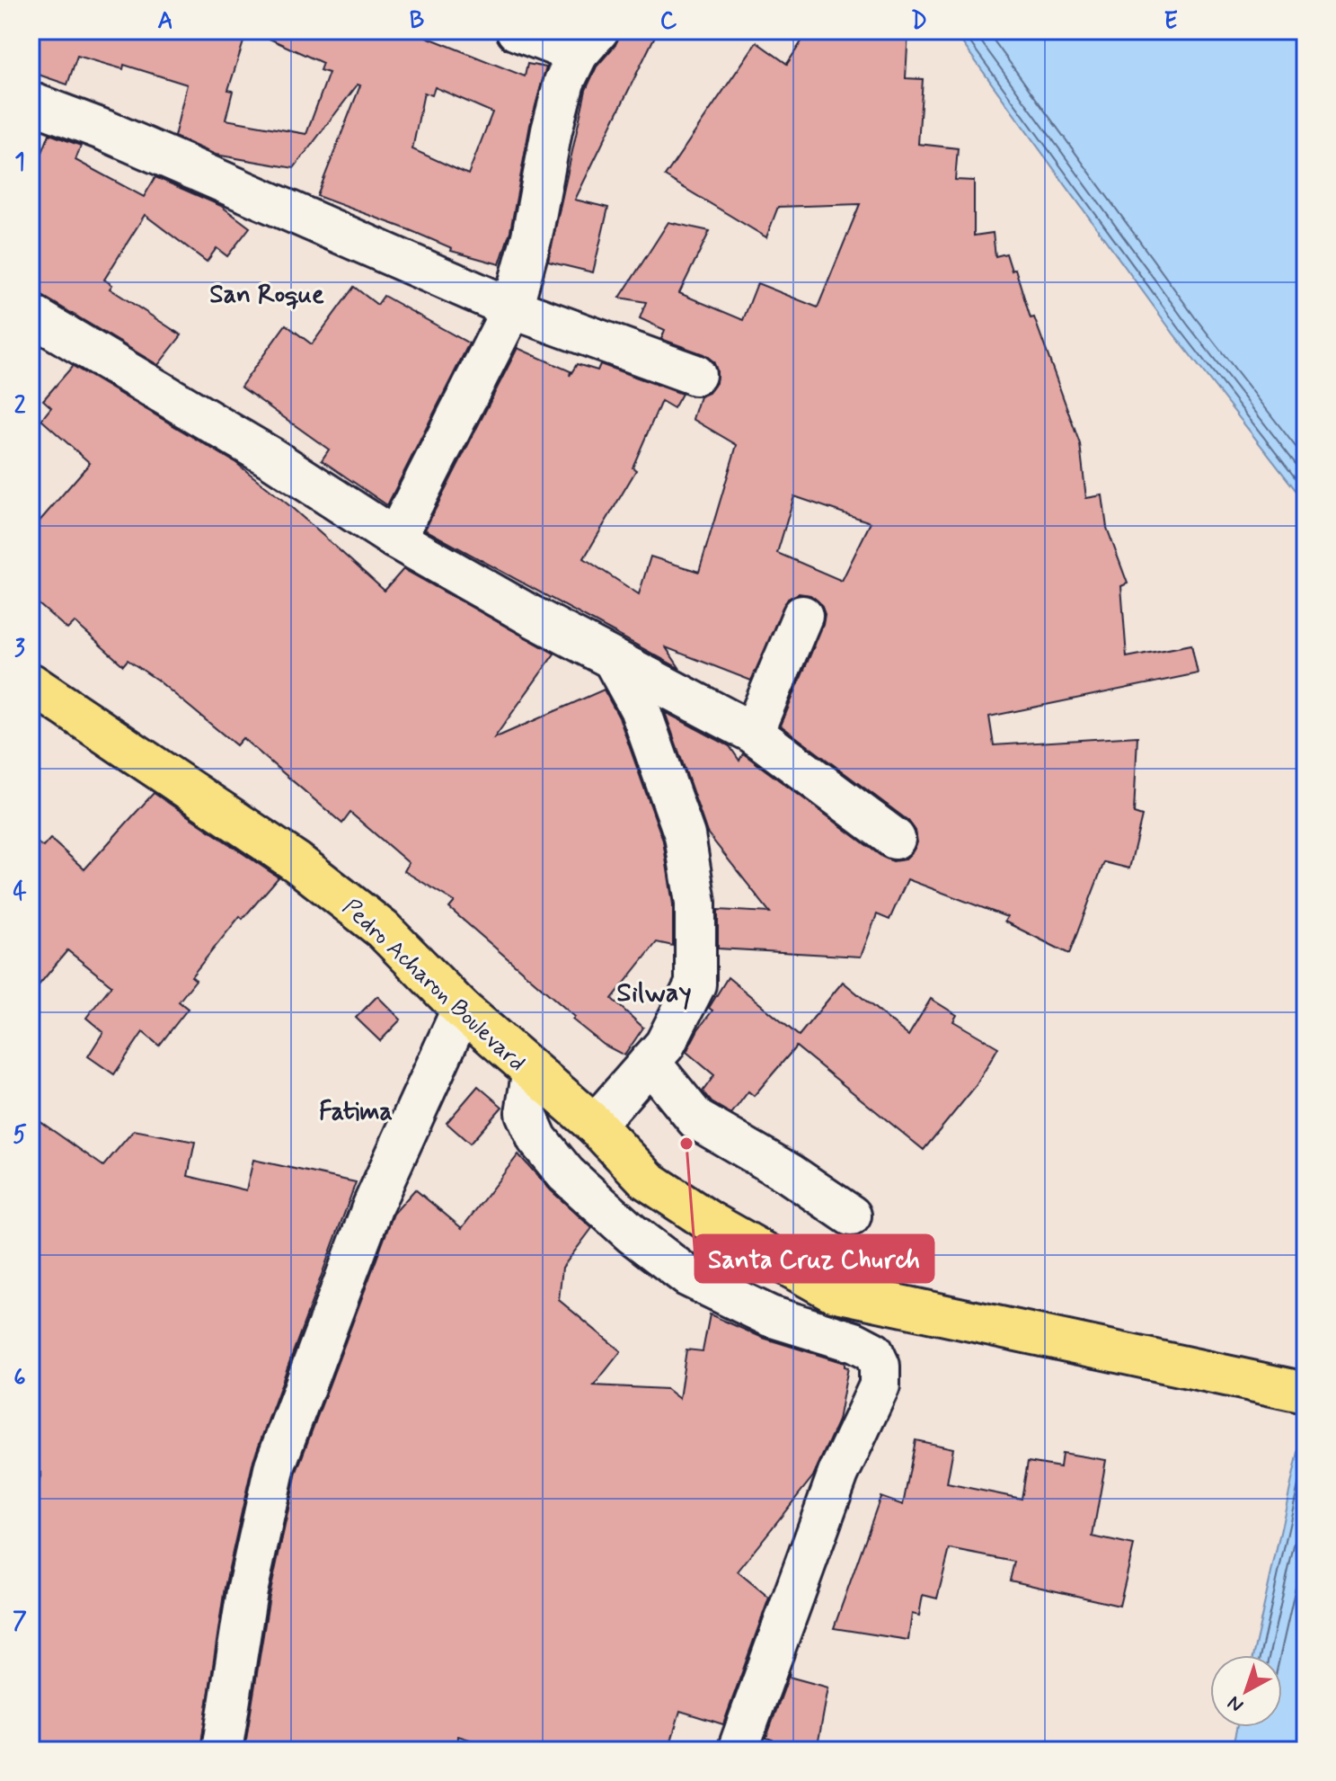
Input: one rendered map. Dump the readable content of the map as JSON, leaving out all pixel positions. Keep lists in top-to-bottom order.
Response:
{
  "streets": {
    "main road": ["Pedro Acharon Boulevard"]
  },
  "districts": ["San Roque", "Silway", "Fatima"],
  "places": ["Santa Cruz Church"],
  "north": "bottom left",
  "grid": {
    "columns": [
      "A",
      "B",
      "C",
      "D",
      "E"
    ],
    "rows": [
      "1",
      "2",
      "3",
      "4",
      "5",
      "6",
      "7"
    ]
  }
}
